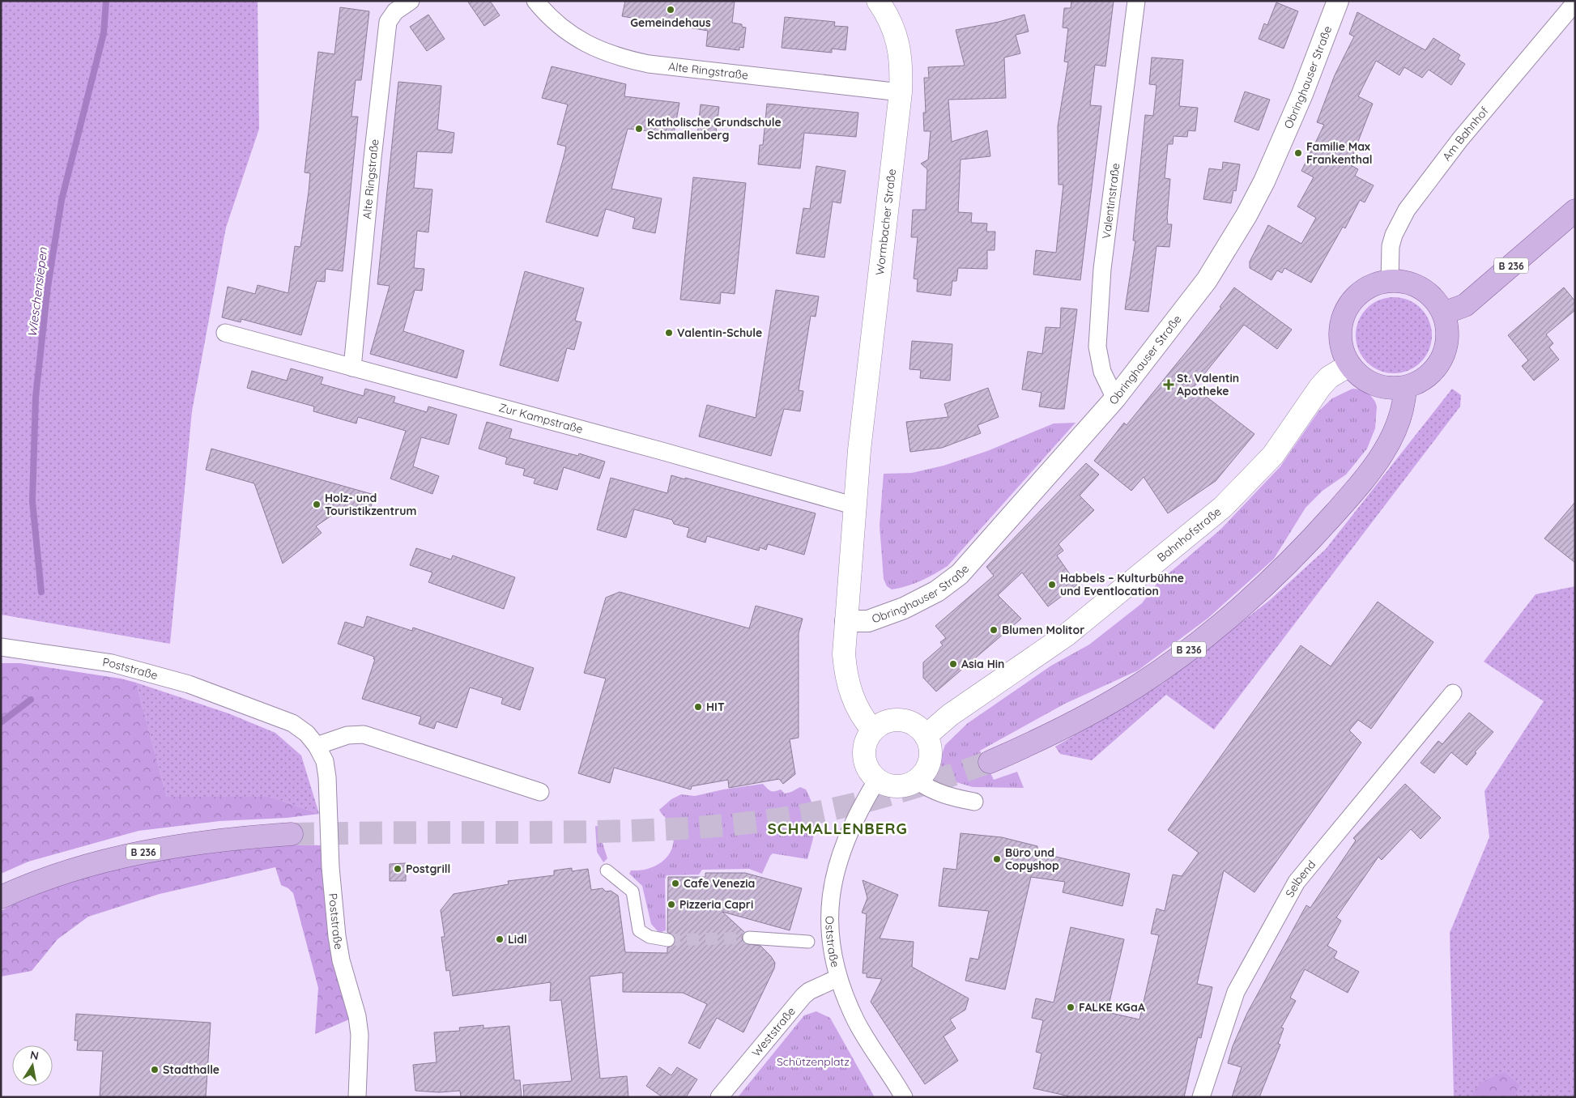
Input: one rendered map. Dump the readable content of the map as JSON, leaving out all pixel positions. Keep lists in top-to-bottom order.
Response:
{
  "streets": {
    "main road": ["Wormbacher Straße", "B 236", "Bahnhofstraße"],
    "street": [
      "Alte Ringstraße",
      "Obringhauser Straße",
      "Am Bahnhof",
      "Valentinstraße",
      "Zur Kampstraße",
      "Poststraße",
      "Selbend",
      "Oststraße",
      "Weststraße"
    ]
  },
  "crossings": [
    ["Alte Ringstraße", "Wormbacher Straße"],
    ["Alte Ringstraße", "Zur Kampstraße"],
    ["Obringhauser Straße", "Valentinstraße"],
    ["Obringhauser Straße", "Wormbacher Straße"],
    ["Am Bahnhof", "B 236"],
    ["Am Bahnhof", "Bahnhofstraße"],
    ["Wormbacher Straße", "Zur Kampstraße"],
    ["Wormbacher Straße", "Bahnhofstraße"],
    ["Wormbacher Straße", "Oststraße"],
    ["B 236", "Bahnhofstraße"],
    ["Bahnhofstraße", "Oststraße"],
    ["Oststraße", "Weststraße"]
  ],
  "districts": ["SCHMALLENBERG"],
  "water": ["Wieschensiepen"],
  "parks": ["Schützenplatz"],
  "places": {
    "other": [
      "Gemeindehaus",
      "Katholische Grundschule Schmallenberg",
      "Familie Max Frankenthal",
      "Valentin-Schule",
      "Holz- und Touristikzentrum",
      "Habbels – Kulturbühne und Eventlocation",
      "Blumen Molitor",
      "Asia Hin",
      "HIT",
      "Büro und Copyshop",
      "Postgrill",
      "Cafe Venezia",
      "Pizzeria Capri",
      "Lidl",
      "FALKE KGaA",
      "Stadthalle"
    ],
    "health": ["St. Valentin Apotheke"]
  },
  "north": "top"
}
